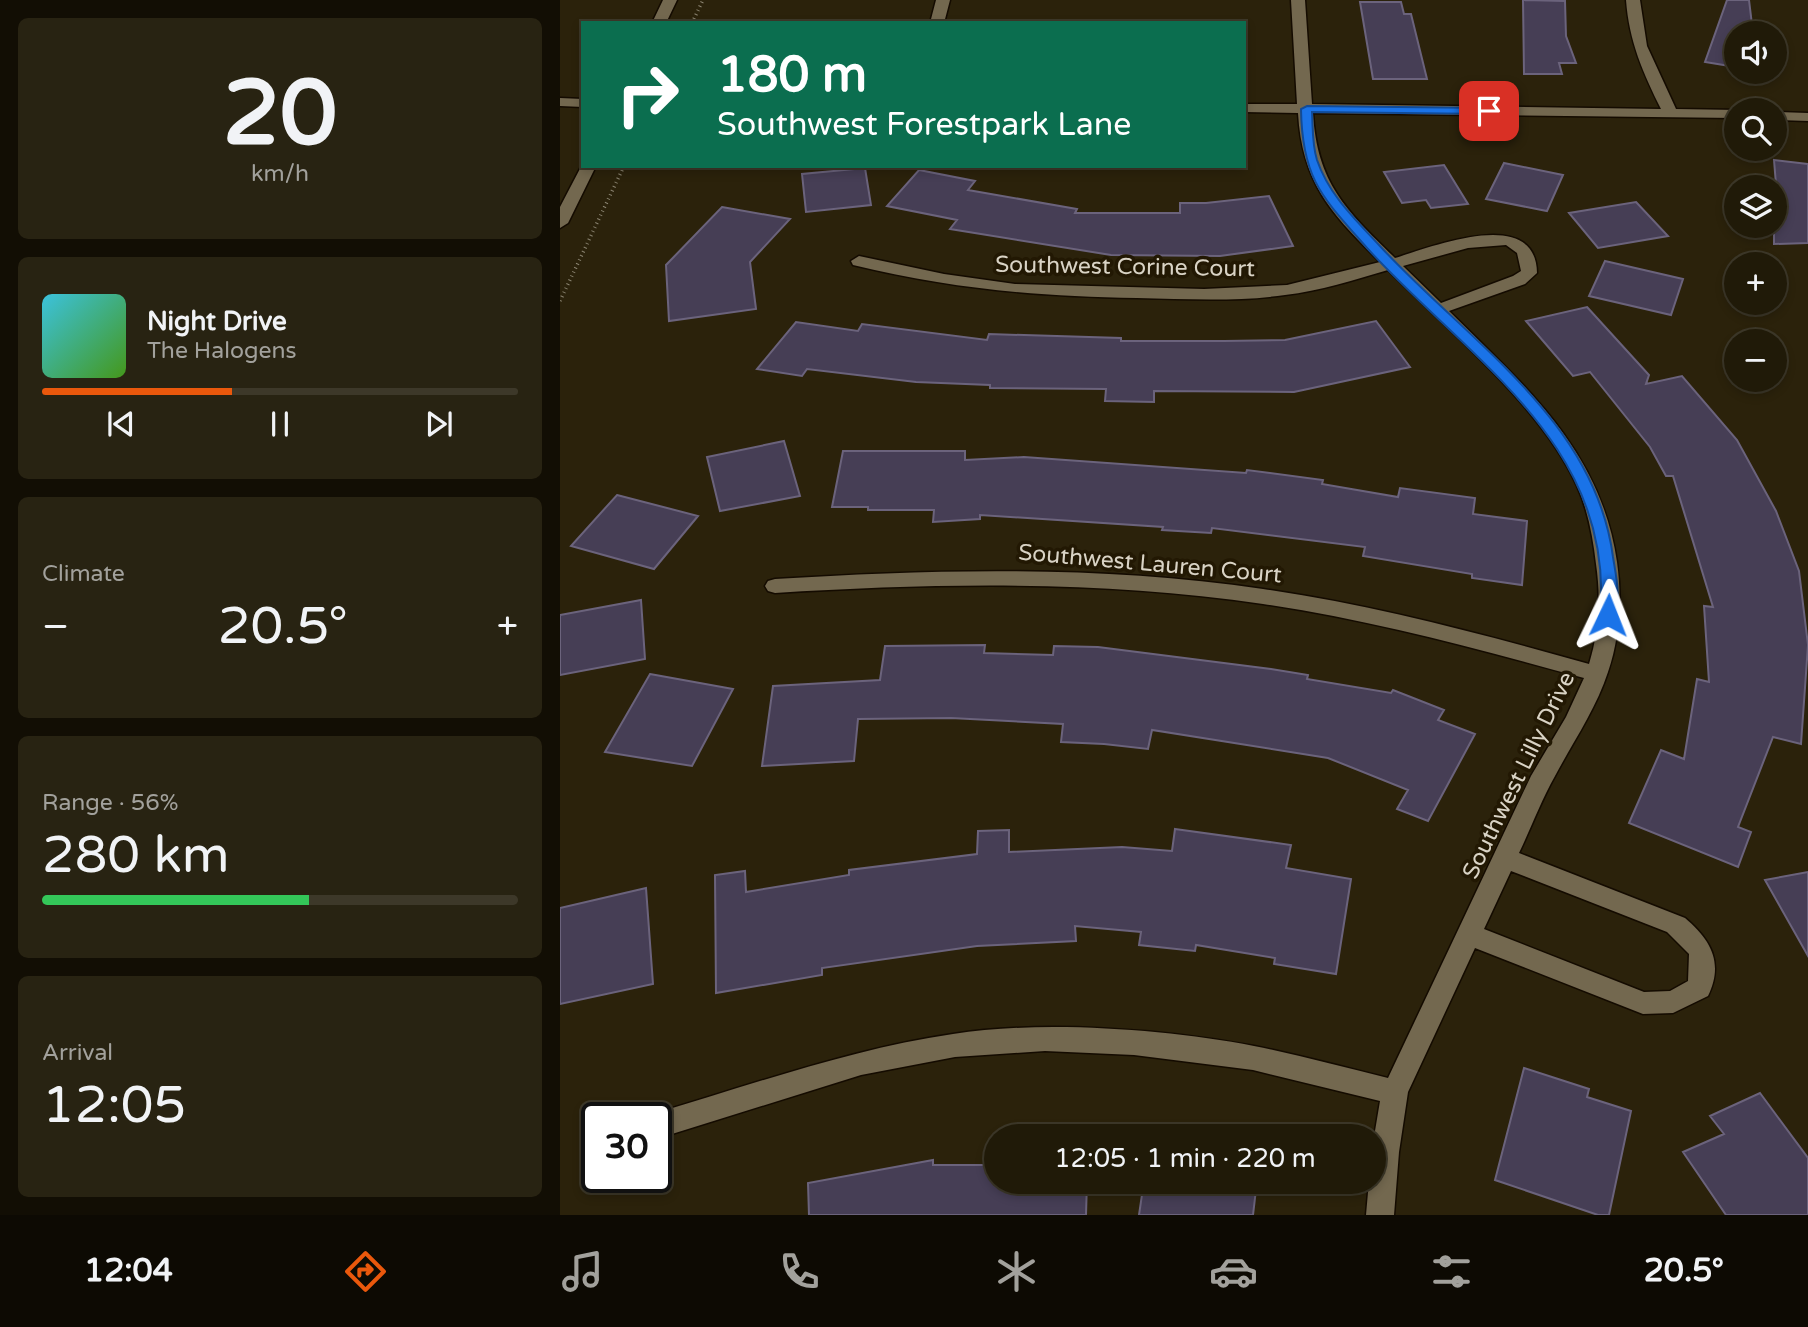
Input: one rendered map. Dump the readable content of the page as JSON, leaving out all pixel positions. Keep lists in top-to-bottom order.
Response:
{
  "streets": {
    "street": ["Southwest Corine Court", "Southwest Lauren Court", "Southwest Lilly Drive"]
  },
  "crossings": [
    ["Southwest Corine Court", "Southwest Lilly Drive"],
    ["Southwest Lauren Court", "Southwest Lilly Drive"]
  ],
  "page": {
    "tile": [
      ["20", "km/h"],
      "Climate",
      ["Range · 56%", "280 km"],
      ["Arrival", "12:05"]
    ],
    "map_buttons": ["+", "−"],
    "turn": ["180 m", "Southwest Forestpark Lane"],
    "song": ["Night Drive", "The Halogens"],
    "heat": ["−", "20.5°", "+"],
    "limit": "30",
    "trip": "12:05 · 1 min · 220 m",
    "tabs": ["12:04", "20.5°"]
  }
}
